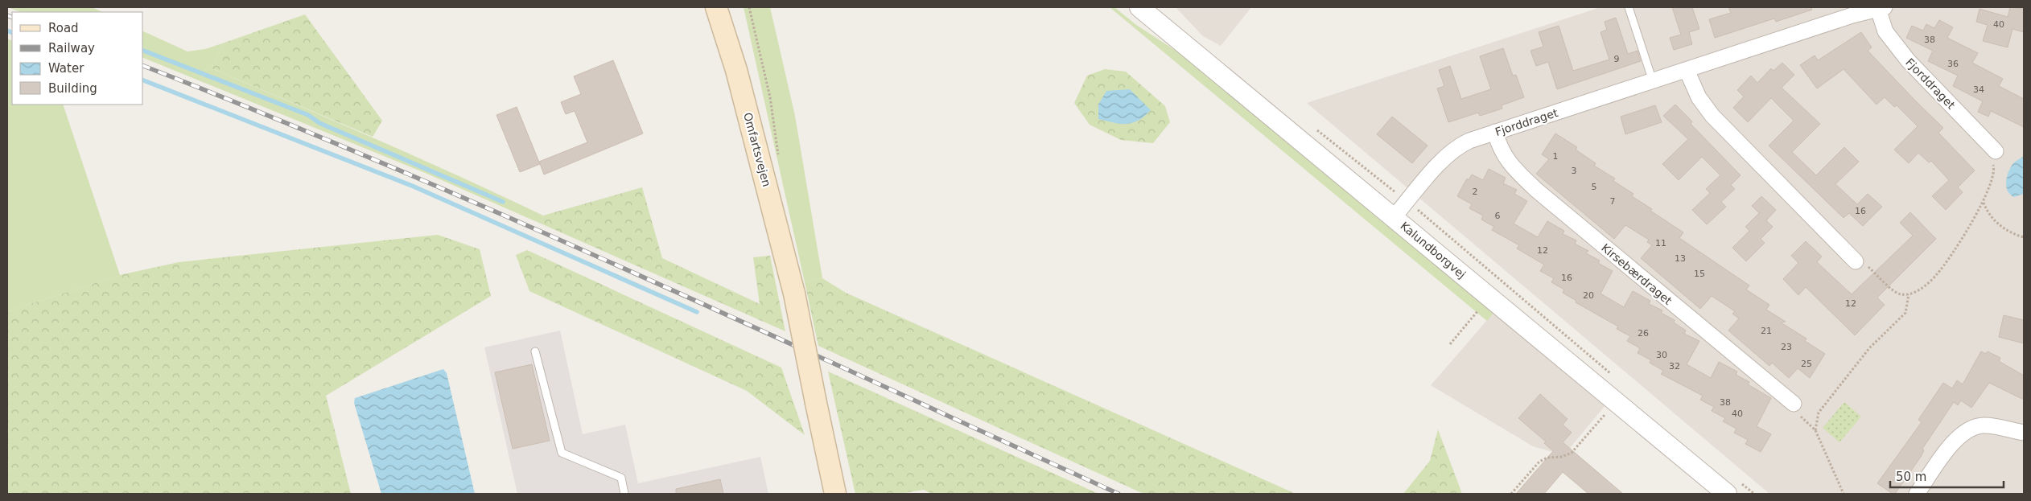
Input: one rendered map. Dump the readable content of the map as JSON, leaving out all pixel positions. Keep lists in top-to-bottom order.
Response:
{
  "streets": {
    "main road": ["Omfartsvejen"],
    "street": ["Fjorddraget", "Kalundborgvej", "Kirsebærdraget"]
  },
  "crossings": [
    ["Fjorddraget", "Kalundborgvej"],
    ["Fjorddraget", "Kirsebærdraget"]
  ],
  "house_numbers": [
    "40",
    "38",
    "9",
    "36",
    "34",
    "1",
    "3",
    "5",
    "2",
    "7",
    "16",
    "6",
    "11",
    "12",
    "13",
    "15",
    "16",
    "20",
    "12",
    "21",
    "26",
    "23",
    "30",
    "25",
    "32",
    "38",
    "40"
  ],
  "legend": [
    "Road",
    "Railway",
    "Water",
    "Building"
  ],
  "scale_bar": "50 m"
}
